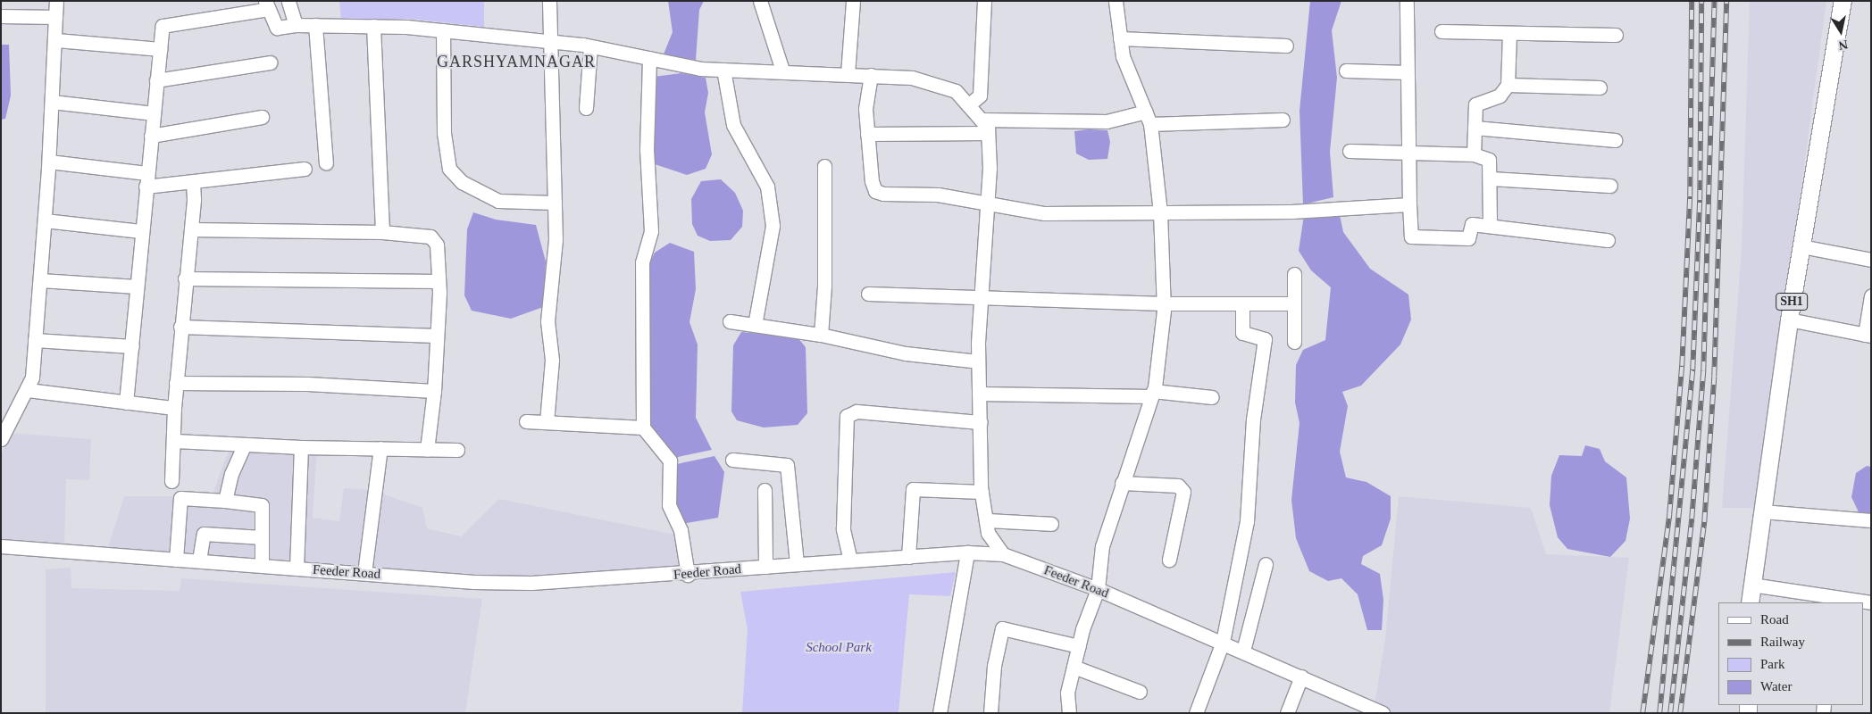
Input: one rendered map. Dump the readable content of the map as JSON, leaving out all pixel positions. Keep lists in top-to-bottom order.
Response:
{
  "streets": {
    "main road": ["SH1"],
    "street": ["Feeder Road"]
  },
  "districts": ["GARSHYAMNAGAR"],
  "parks": ["School Park"],
  "legend": [
    "Road",
    "Railway",
    "Park",
    "Water"
  ],
  "north": "bottom"
}
